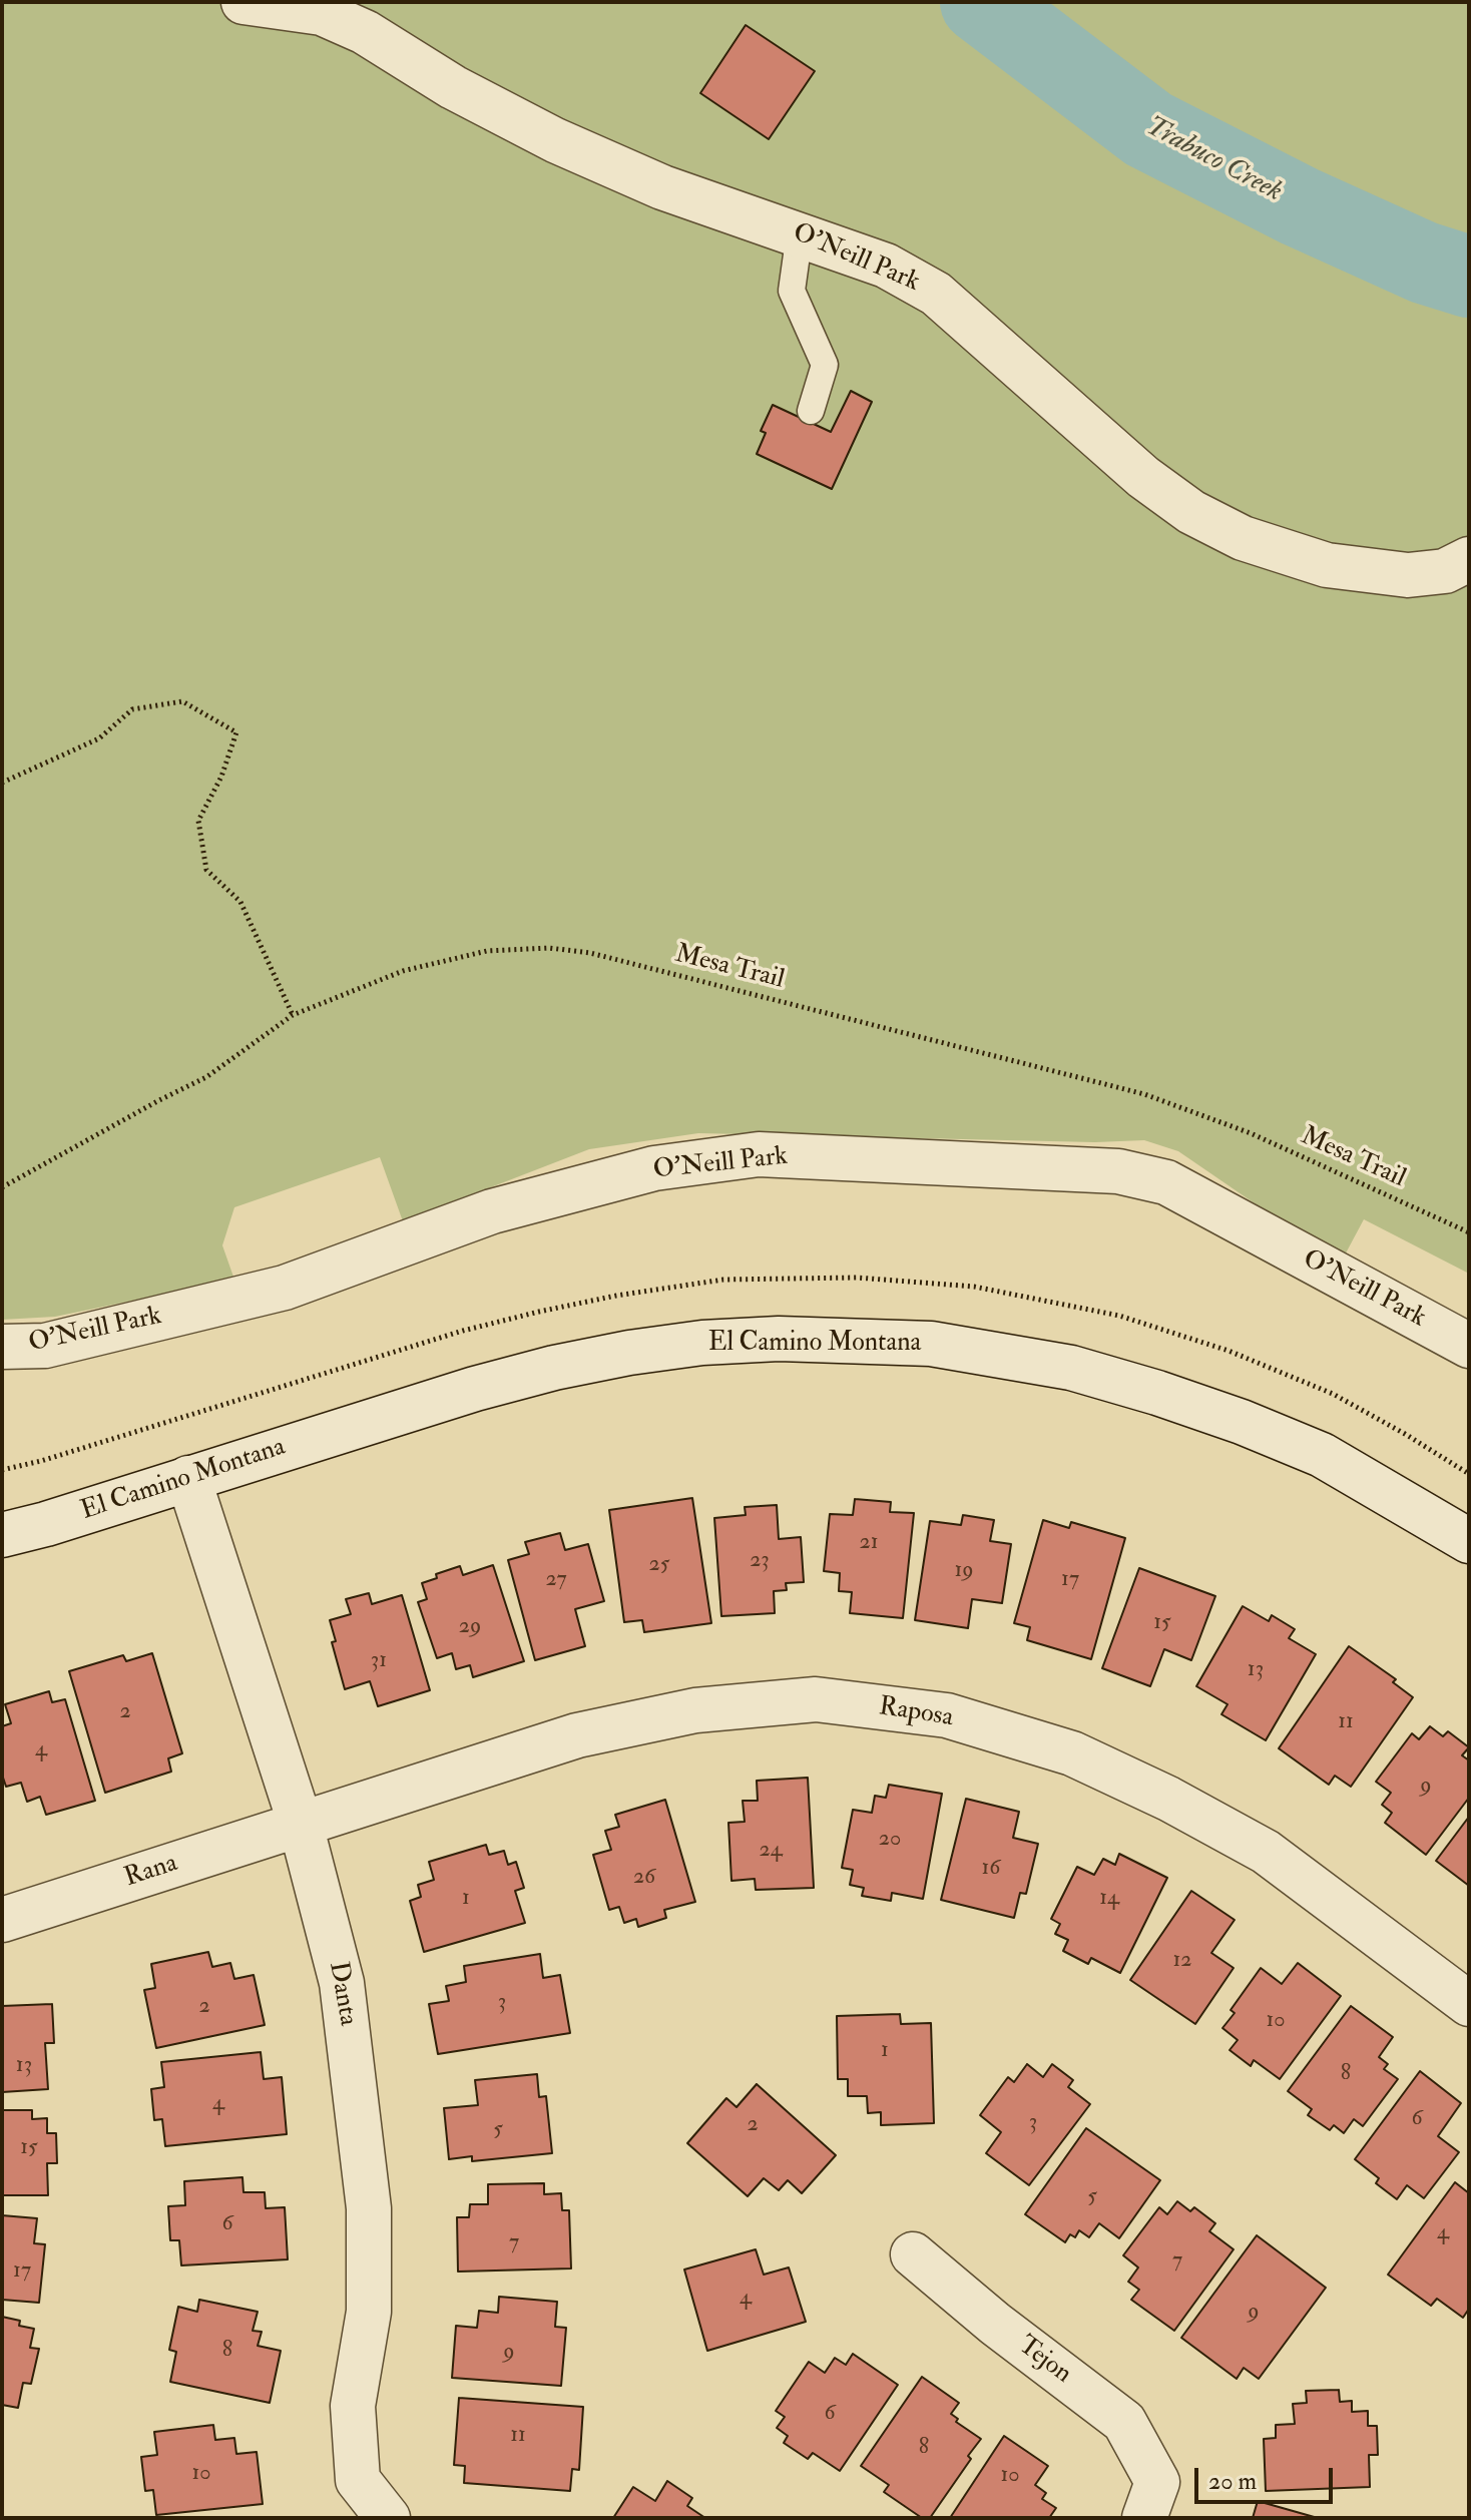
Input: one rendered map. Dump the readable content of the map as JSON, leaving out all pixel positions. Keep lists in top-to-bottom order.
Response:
{
  "streets": {
    "street": [
      "O'Neill Park",
      "El Camino Montana",
      "Raposa",
      "Rana",
      "Danta",
      "Tejon"
    ],
    "path": ["Mesa Trail"]
  },
  "crossings": [
    ["El Camino Montana", "Danta"],
    ["Raposa", "Rana"],
    ["Raposa", "Danta"],
    ["Rana", "Danta"]
  ],
  "water": ["Trabuco Creek"],
  "house_numbers": [
    "21",
    "23",
    "25",
    "19",
    "27",
    "17",
    "15",
    "29",
    "31",
    "13",
    "2",
    "11",
    "4",
    "9",
    "20",
    "24",
    "16",
    "26",
    "1",
    "14",
    "12",
    "3",
    "2",
    "10",
    "1",
    "13",
    "8",
    "4",
    "6",
    "3",
    "2",
    "5",
    "15",
    "5",
    "6",
    "4",
    "7",
    "7",
    "17",
    "4",
    "9",
    "8",
    "9",
    "6",
    "11",
    "8",
    "10",
    "10"
  ],
  "scale_bar": "20 m"
}
